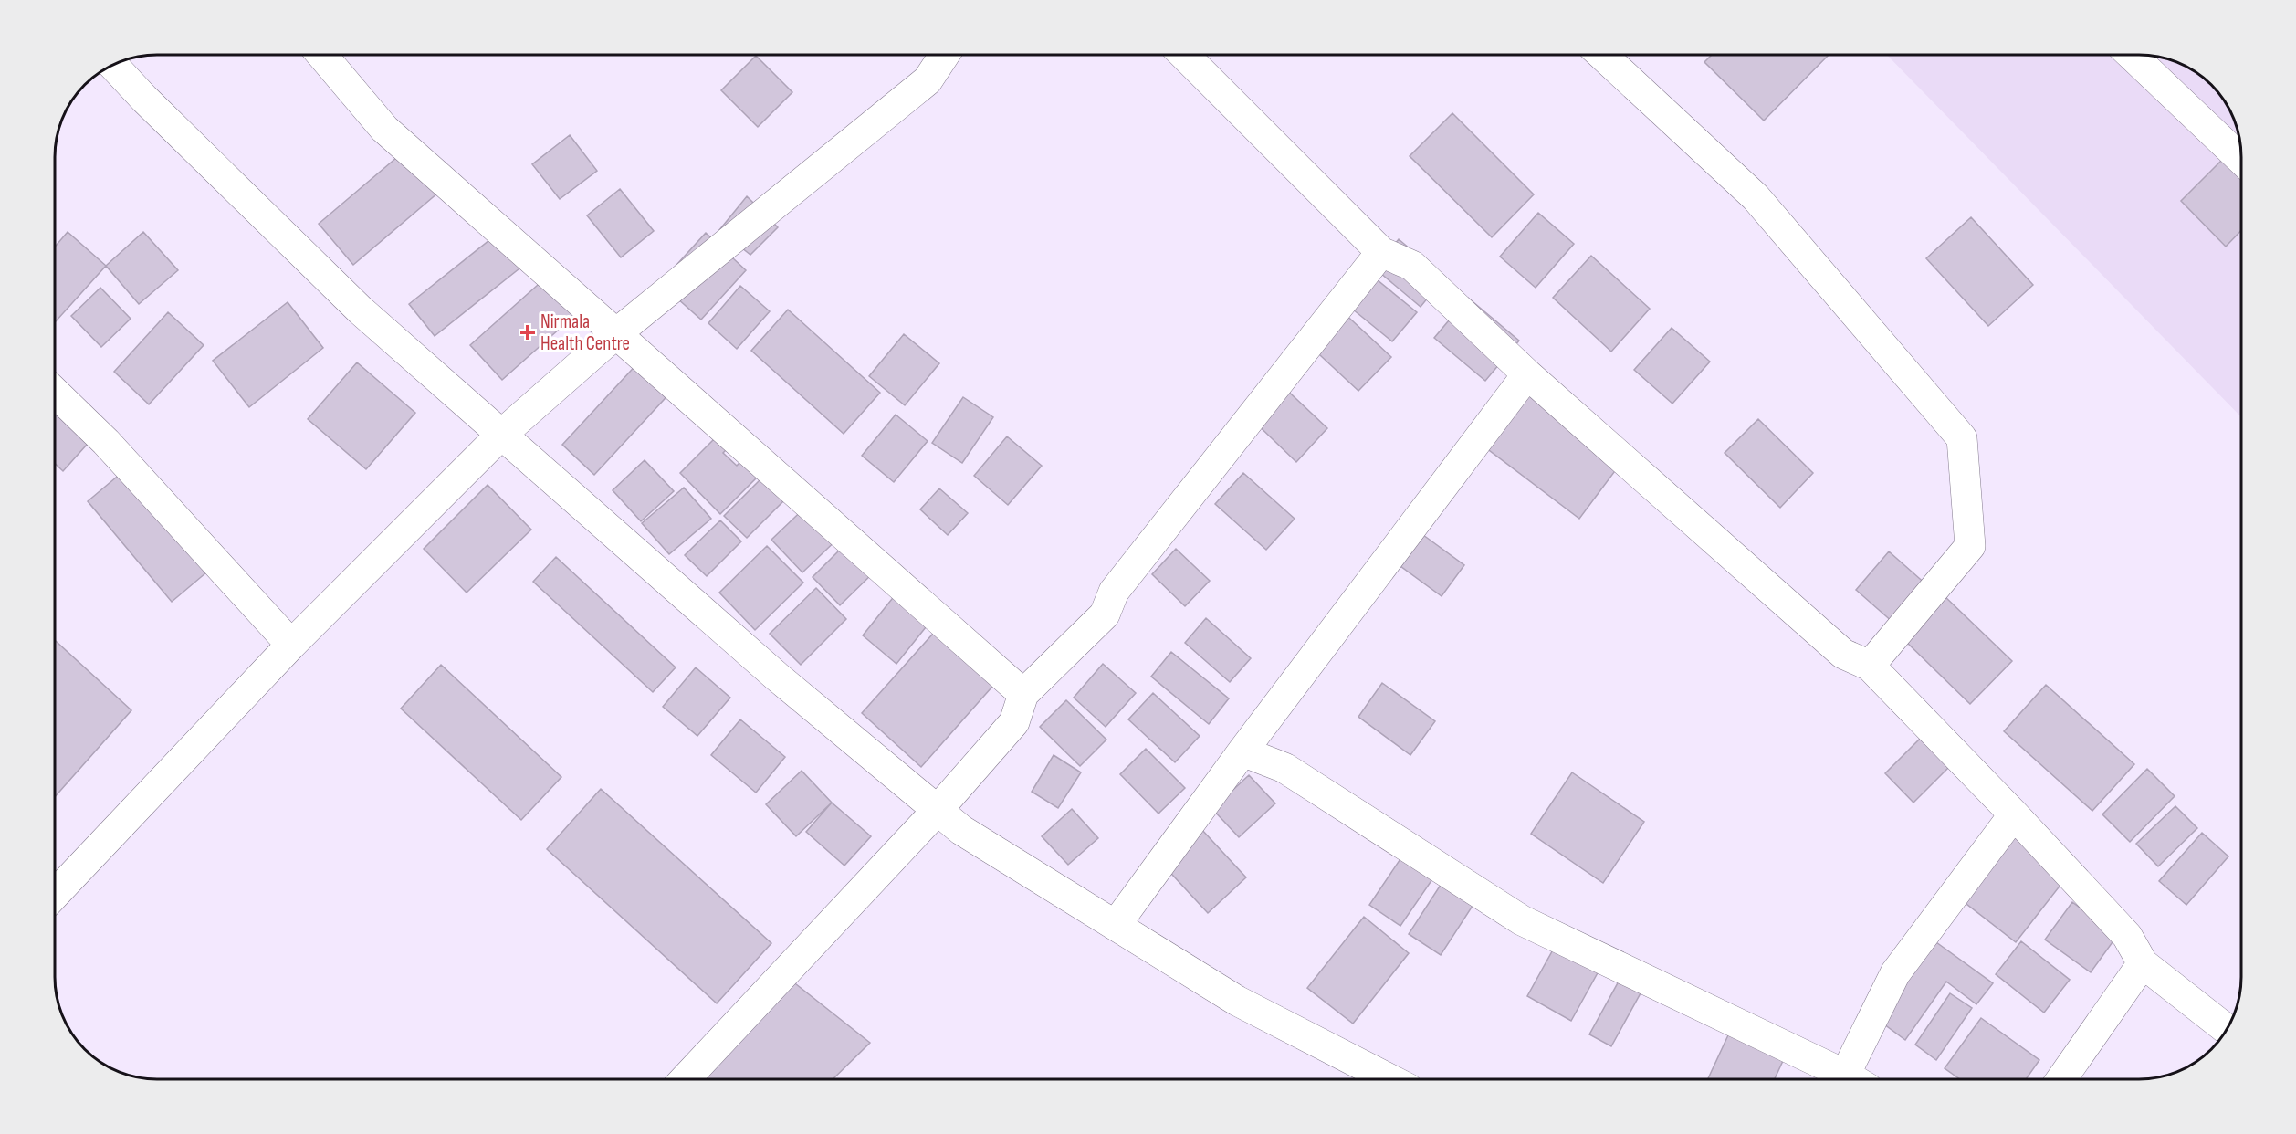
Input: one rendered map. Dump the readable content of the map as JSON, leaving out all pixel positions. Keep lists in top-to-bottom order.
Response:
{
  "places": {
    "health": ["Nirmala Health Centre"]
  }
}
